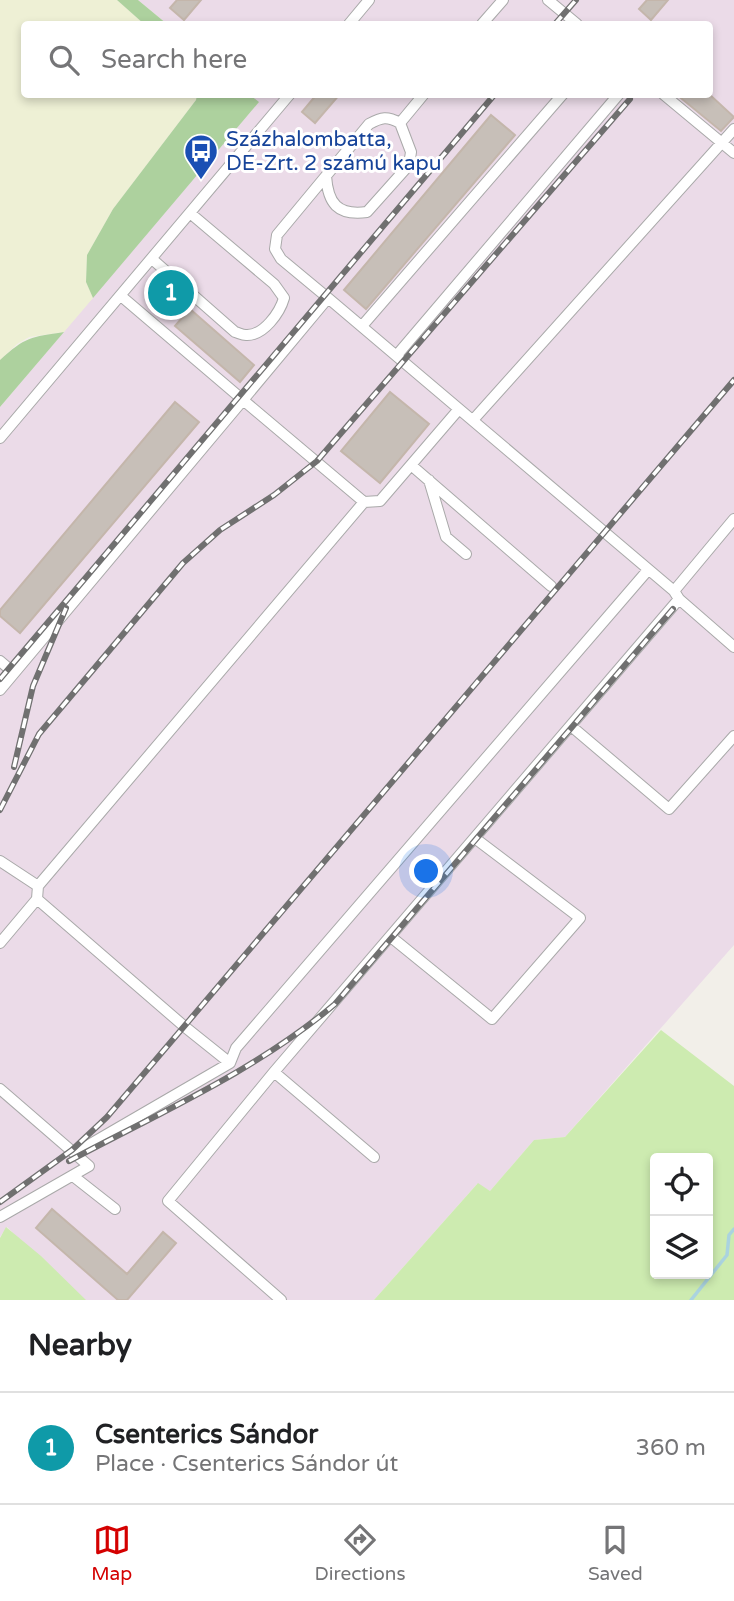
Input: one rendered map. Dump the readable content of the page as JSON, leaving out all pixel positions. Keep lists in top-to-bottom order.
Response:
{
  "places": {
    "bus stop": ["Százhalombatta, DE-Zrt. 2 számú kapu"]
  },
  "page": {
    "search": "Search here",
    "pins": "1",
    "heading": "Nearby",
    "list": [
      {
        "mark": "1",
        "name": "Csenterics Sándor",
        "note": "Place · Csenterics Sándor út",
        "value": "360 m"
      }
    ],
    "nav": ["Map", "Directions", "Saved"]
  }
}
